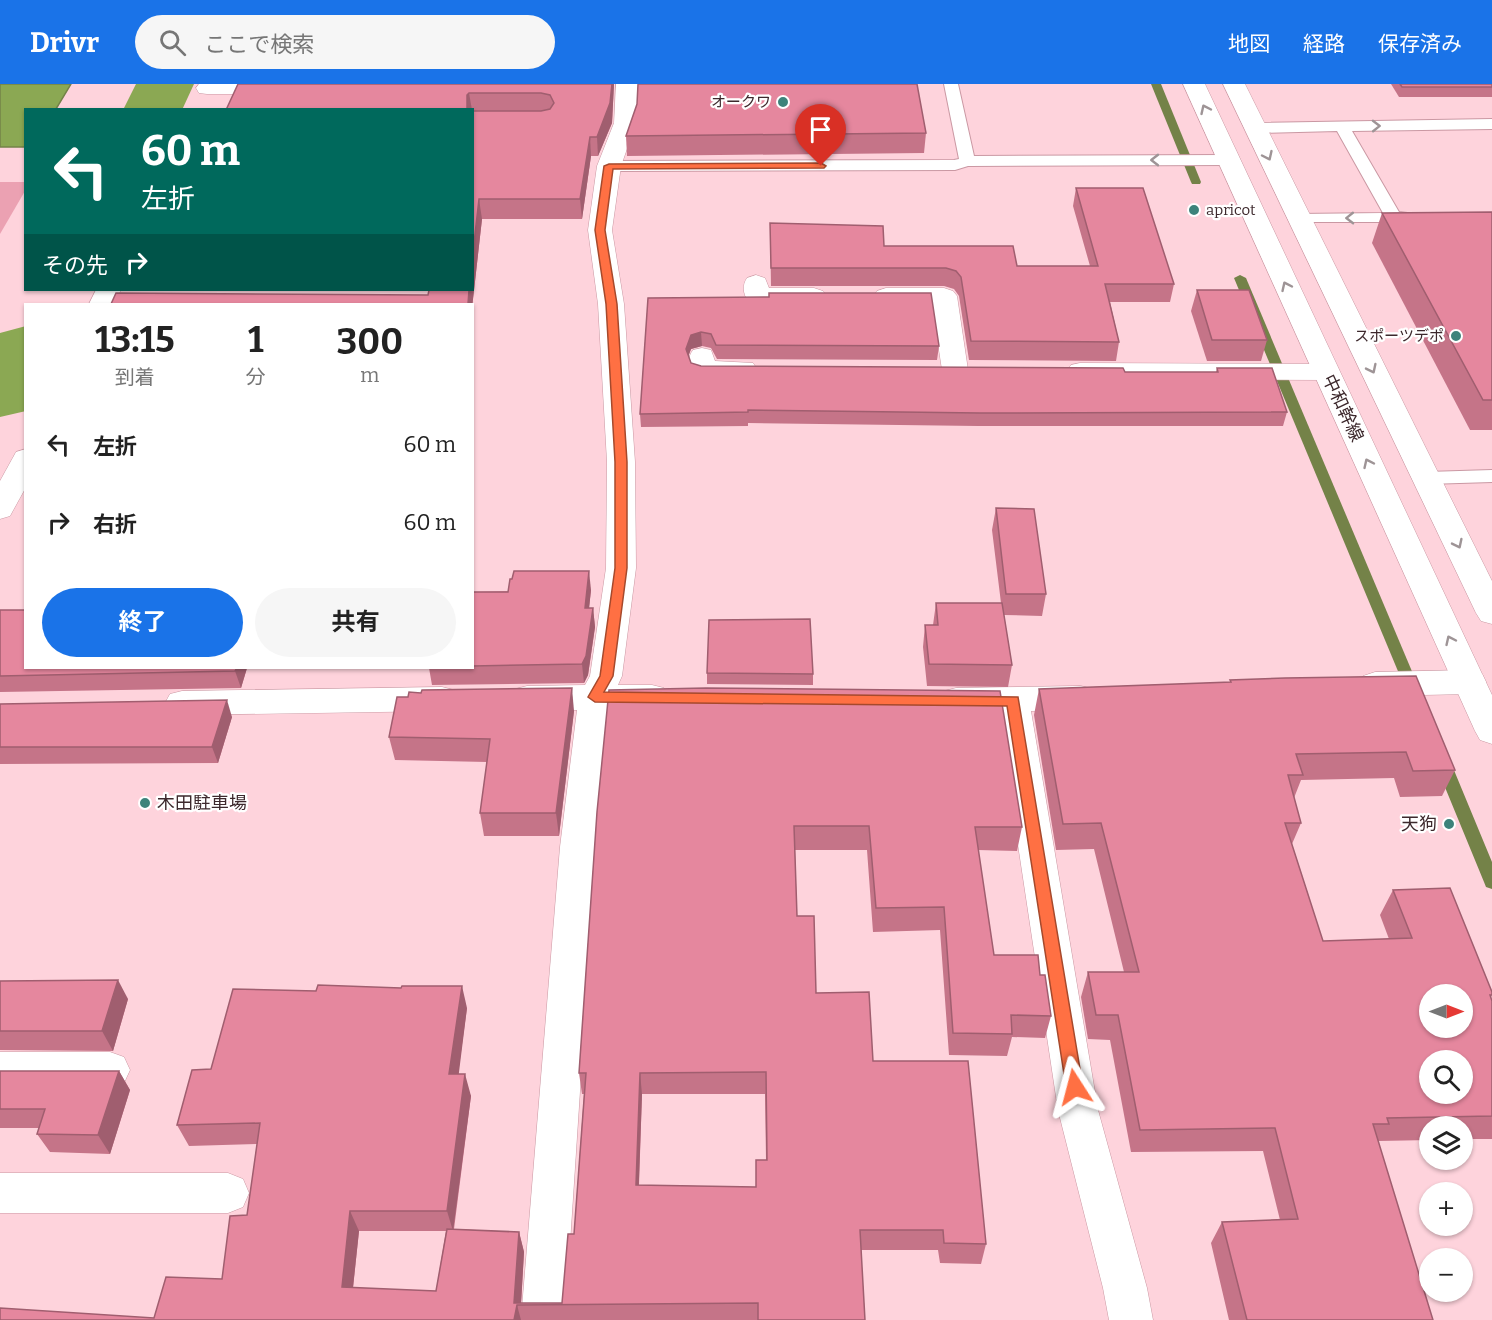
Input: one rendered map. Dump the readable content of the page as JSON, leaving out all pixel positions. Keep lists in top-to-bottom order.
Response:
{
  "streets": {
    "street": ["中和幹線"]
  },
  "places": [
    "オークワ",
    "apricot",
    "スポーツデポ",
    "木田駐車場",
    "天狗"
  ],
  "north": "right",
  "page": {
    "header": "Drivr",
    "search": "ここで検索",
    "nav": ["地図", "経路", "保存済み"],
    "turn": ["60 m", "左折"],
    "then": "その先",
    "eta": [
      "13:15",
      "到着",
      "1",
      "分",
      "300",
      "m"
    ],
    "list": [
      {
        "name": "左折",
        "value": "60 m"
      },
      {
        "name": "右折",
        "value": "60 m"
      }
    ],
    "buttons": ["終了", "共有"],
    "map_buttons": ["+", "−"]
  }
}
